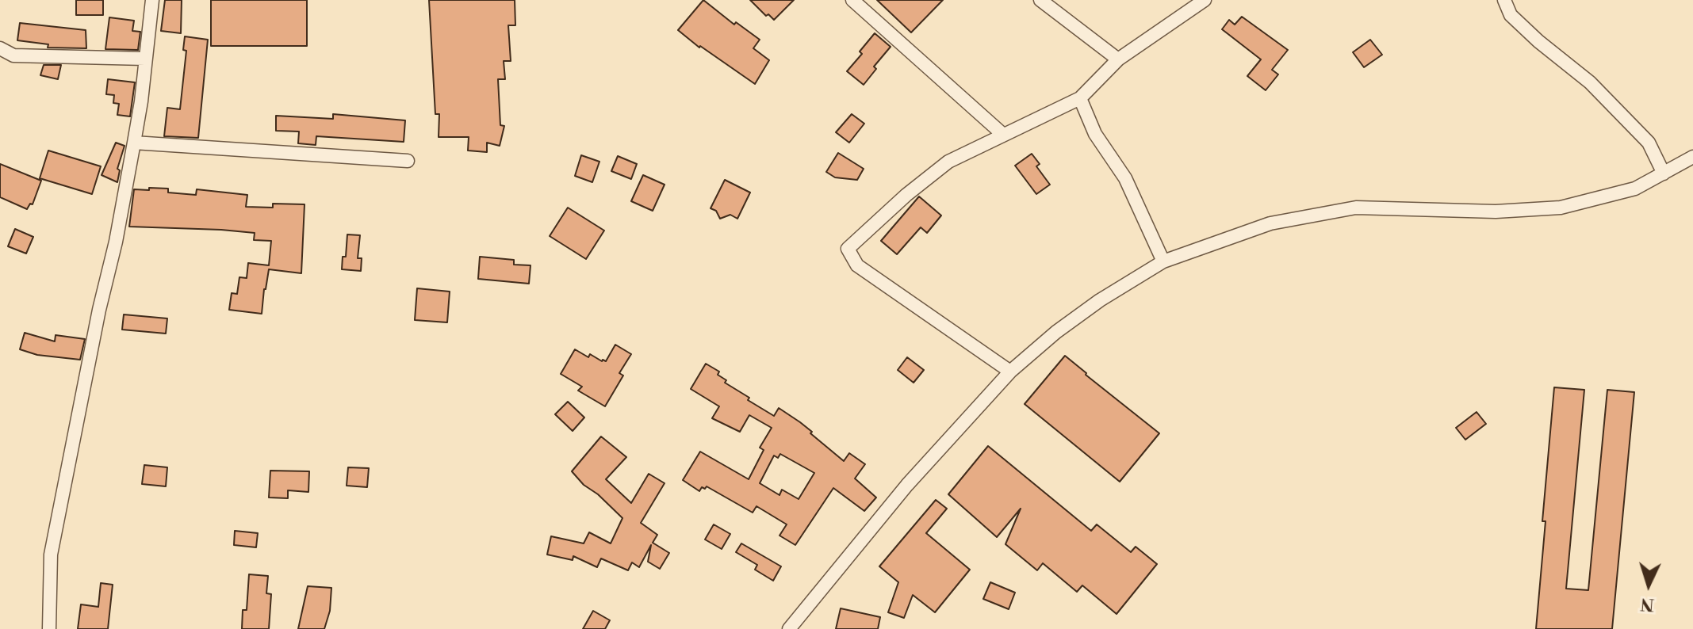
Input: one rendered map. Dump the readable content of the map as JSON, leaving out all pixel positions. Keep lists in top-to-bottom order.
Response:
{
  "north": "bottom"
}
